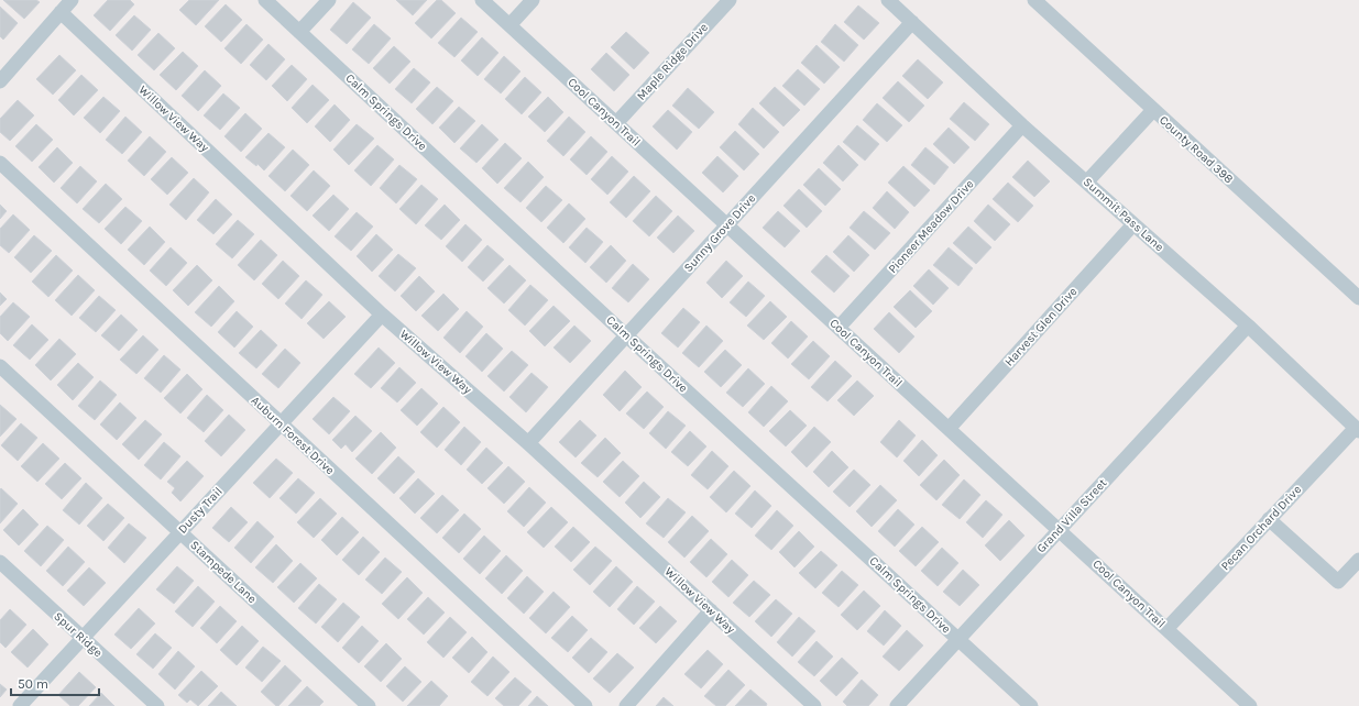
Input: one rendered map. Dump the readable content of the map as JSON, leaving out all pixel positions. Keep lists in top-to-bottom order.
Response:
{
  "streets": {
    "street": [
      "Maple Ridge Drive",
      "Calm Springs Drive",
      "Cool Canyon Trail",
      "Willow View Way",
      "County Road 398",
      "Summit Pass Lane",
      "Pioneer Meadow Drive",
      "Sunny Grove Drive",
      "Harvest Glen Drive",
      "Auburn Forest Drive",
      "Dusty Trail",
      "Grand Villa Street",
      "Pecan Orchard Drive",
      "Stampede Lane",
      "Spur Ridge"
    ]
  },
  "crossings": [
    ["Maple Ridge Drive", "Cool Canyon Trail"],
    ["Calm Springs Drive", "Sunny Grove Drive"],
    ["Calm Springs Drive", "Grand Villa Street"],
    ["Cool Canyon Trail", "Pioneer Meadow Drive"],
    ["Cool Canyon Trail", "Sunny Grove Drive"],
    ["Cool Canyon Trail", "Harvest Glen Drive"],
    ["Cool Canyon Trail", "Grand Villa Street"],
    ["Cool Canyon Trail", "Pecan Orchard Drive"],
    ["Willow View Way", "Sunny Grove Drive"],
    ["Willow View Way", "Dusty Trail"],
    ["Summit Pass Lane", "Pioneer Meadow Drive"],
    ["Summit Pass Lane", "Sunny Grove Drive"],
    ["Summit Pass Lane", "Harvest Glen Drive"],
    ["Summit Pass Lane", "Grand Villa Street"],
    ["Summit Pass Lane", "Pecan Orchard Drive"],
    ["Auburn Forest Drive", "Dusty Trail"],
    ["Dusty Trail", "Stampede Lane"],
    ["Dusty Trail", "Spur Ridge"]
  ],
  "scale_bar": "50 m"
}
